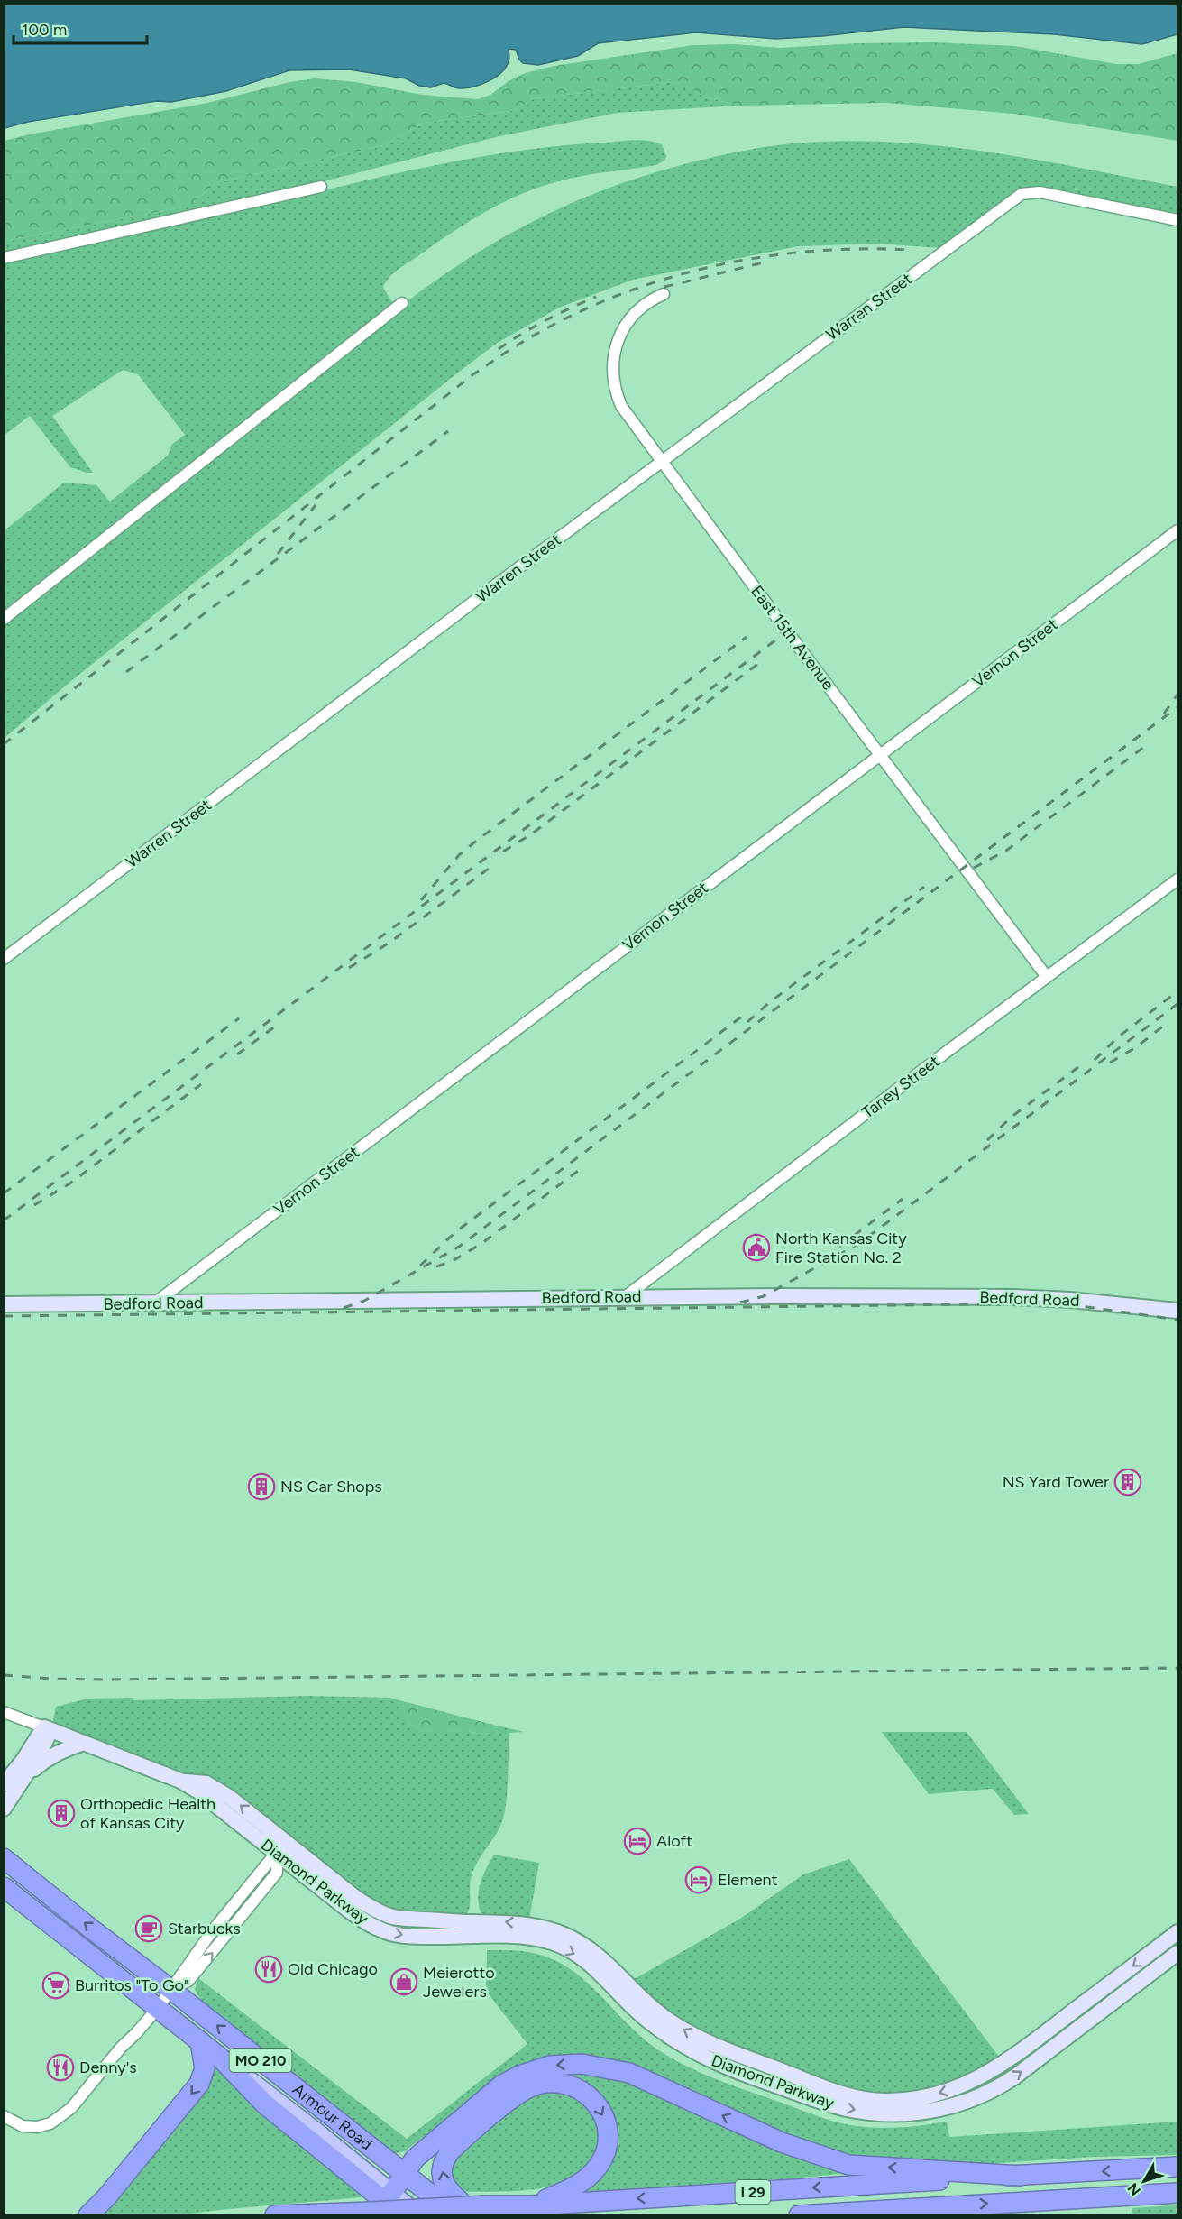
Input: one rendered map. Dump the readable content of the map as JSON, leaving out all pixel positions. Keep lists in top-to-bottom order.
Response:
{
  "streets": {
    "highway": ["MO 210", "Armour Road", "I 29"],
    "street": [
      "Warren Street",
      "East 15th Avenue",
      "Vernon Street",
      "Taney Street",
      "Bedford Road",
      "Diamond Parkway"
    ]
  },
  "crossings": [
    ["Warren Street", "East 15th Avenue"],
    ["East 15th Avenue", "Vernon Street"],
    ["East 15th Avenue", "Taney Street"],
    ["Vernon Street", "Bedford Road"],
    ["Taney Street", "Bedford Road"]
  ],
  "places": {
    "public building": ["North Kansas City Fire Station No. 2"],
    "building": ["NS Yard Tower", "NS Car Shops", "Orthopedic Health of Kansas City"],
    "hotel": ["Aloft", "Element"],
    "cafe": ["Starbucks"],
    "restaurant": ["Old Chicago", "Denny's"],
    "shop": ["Meierotto Jewelers"],
    "supermarket": ["Burritos \"To Go\""]
  },
  "scale_bar": "100 m",
  "north": "bottom left"
}
